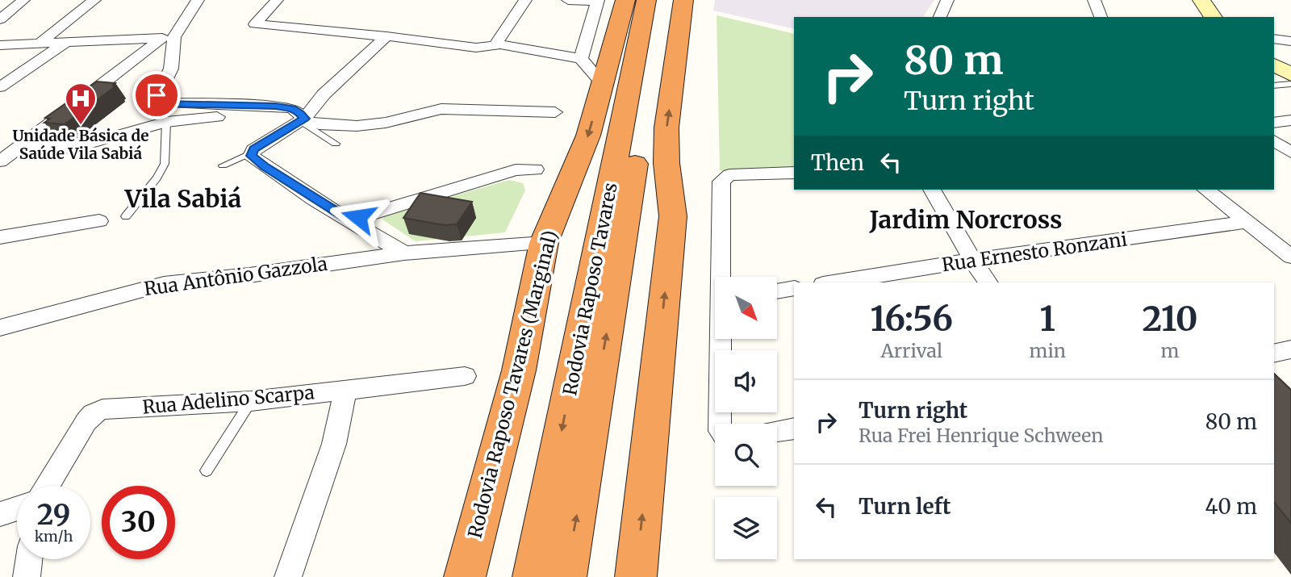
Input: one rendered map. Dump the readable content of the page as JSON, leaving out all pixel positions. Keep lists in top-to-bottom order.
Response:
{
  "streets": {
    "highway": ["Rodovia Raposo Tavares", "Rodovia Raposo Tavares (Marginal)"],
    "street": ["Rua Ernesto Ronzani", "Rua Antônio Gazzola", "Rua Adelino Scarpa"]
  },
  "crossings": [
    ["Rua Antônio Gazzola", "Rodovia Raposo Tavares (Marginal)"]
  ],
  "districts": ["Vila Sabiá", "Jardim Norcross"],
  "places": {
    "hospital": ["Unidade Básica de Saúde Vila Sabiá"]
  },
  "north": "bottom right",
  "page": {
    "turn": ["80 m", "Turn right"],
    "then": "Then",
    "eta": [
      "16:56",
      "Arrival",
      "1",
      "min",
      "210",
      "m"
    ],
    "list": [
      {
        "name": "Turn right",
        "note": "Rua Frei Henrique Schween",
        "value": "80 m"
      },
      {
        "name": "Turn left",
        "value": "40 m"
      }
    ],
    "speed": "29 km/h",
    "limit": "30"
  }
}
